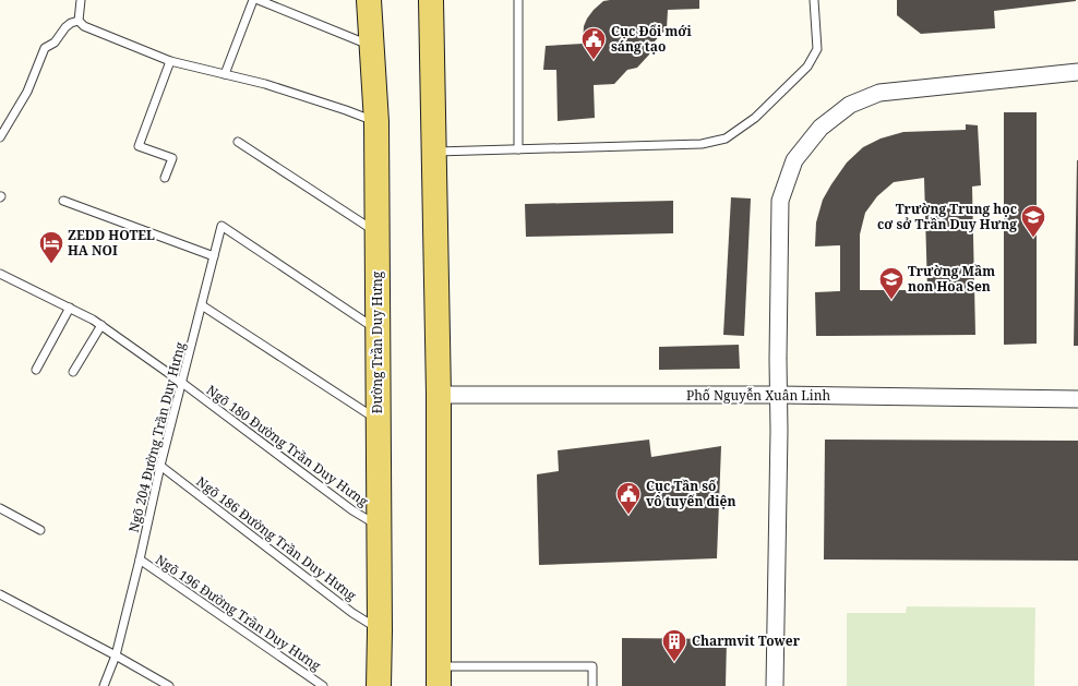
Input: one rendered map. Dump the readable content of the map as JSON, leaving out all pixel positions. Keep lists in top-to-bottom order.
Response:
{
  "streets": {
    "main road": ["Đường Trần Duy Hưng"],
    "street": ["Phố Nguyễn Xuân Linh"],
    "lane": [
      "Ngõ 204 Đường Trần Duy Hưng",
      "Ngõ 180 Đường Trần Duy Hưng",
      "Ngõ 186 Đường Trần Duy Hưng",
      "Ngõ 196 Đường Trần Duy Hưng"
    ]
  },
  "crossings": [
    ["Đường Trần Duy Hưng", "Ngõ 204 Đường Trần Duy Hưng"],
    ["Đường Trần Duy Hưng", "Ngõ 180 Đường Trần Duy Hưng"],
    ["Đường Trần Duy Hưng", "Ngõ 186 Đường Trần Duy Hưng"],
    ["Ngõ 204 Đường Trần Duy Hưng", "Ngõ 180 Đường Trần Duy Hưng"],
    ["Ngõ 204 Đường Trần Duy Hưng", "Ngõ 186 Đường Trần Duy Hưng"],
    ["Ngõ 204 Đường Trần Duy Hưng", "Ngõ 196 Đường Trần Duy Hưng"]
  ],
  "places": {
    "public building": ["Cục Đổi mới sáng tạo", "Cục Tần số vô tuyến điện"],
    "school or university": ["Trường Trung học cơ sở Trần Duy Hưng", "Trường Mầm non Hoa Sen"],
    "hotel": ["ZEDD HOTEL HA NOI"],
    "building": ["Charmvit Tower"]
  }
}
